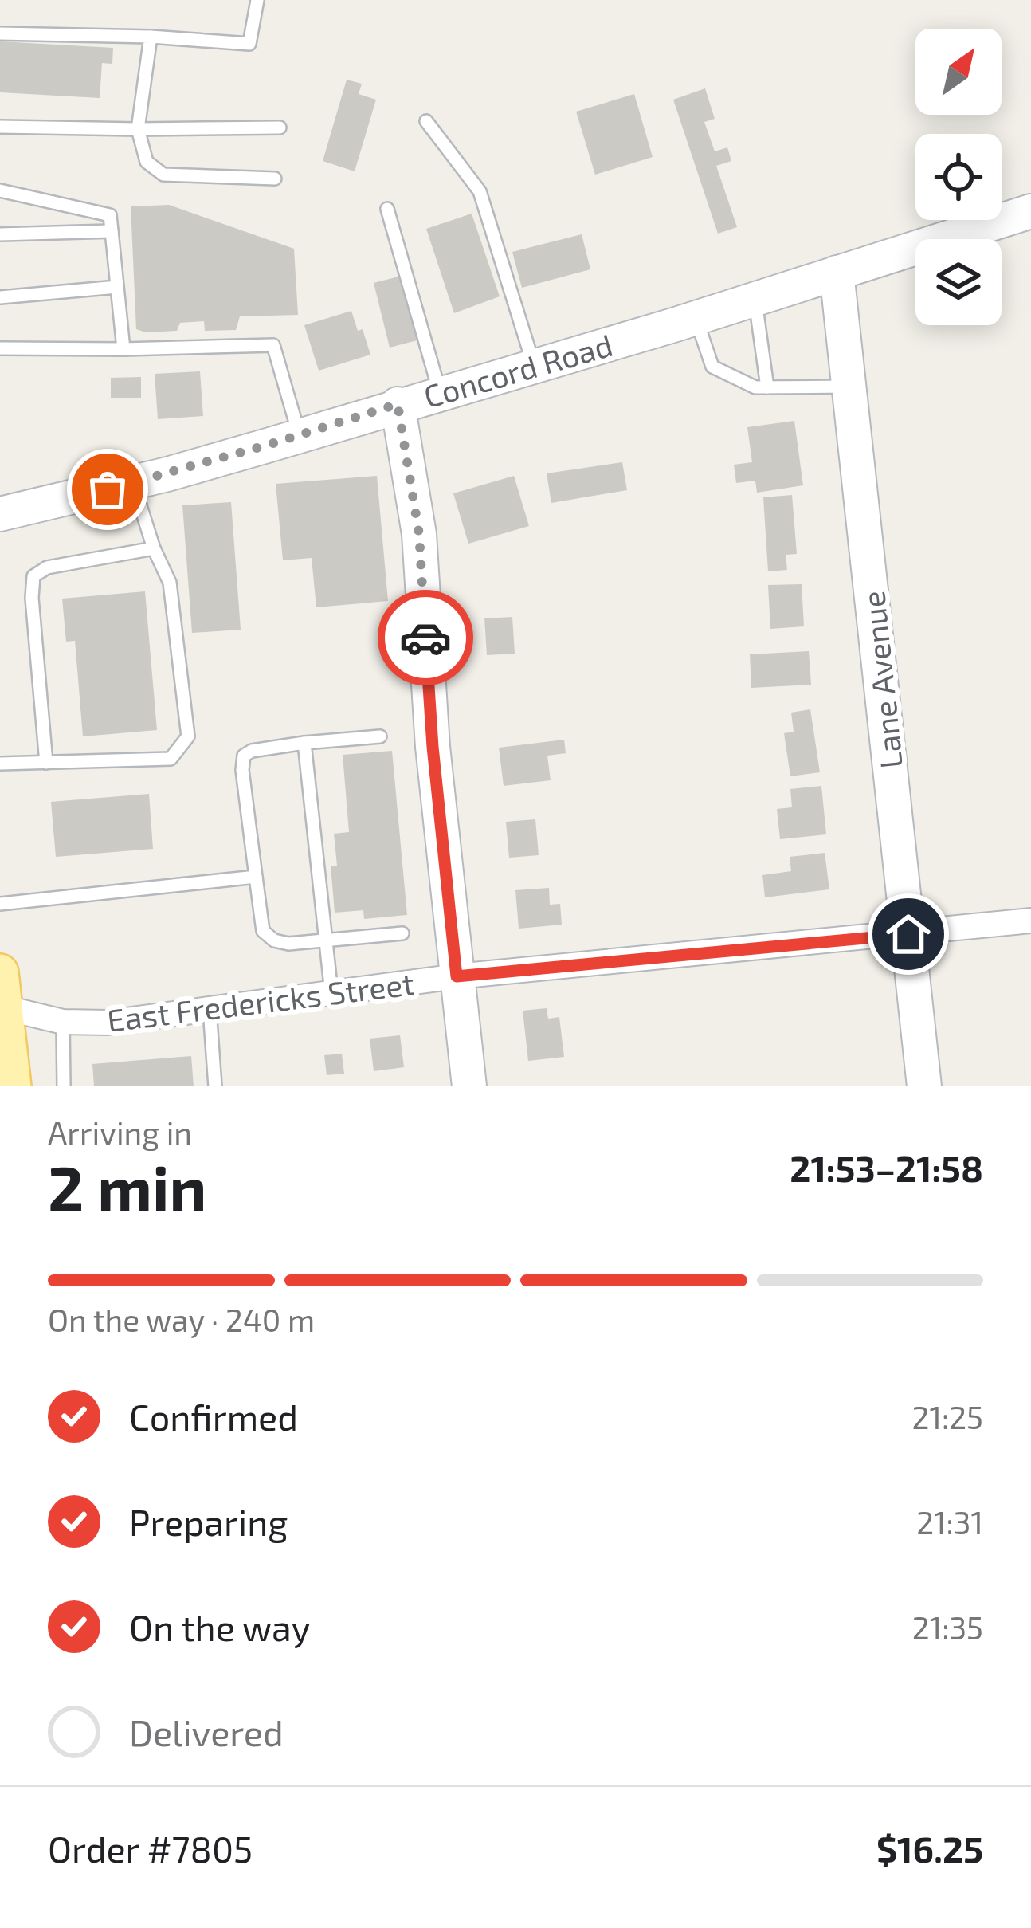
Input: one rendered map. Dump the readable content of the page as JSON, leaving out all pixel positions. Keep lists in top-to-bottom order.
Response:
{
  "streets": {
    "street": ["Concord Road", "Lane Avenue", "East Fredericks Street"]
  },
  "crossings": [
    ["Concord Road", "Lane Avenue"],
    ["Lane Avenue", "East Fredericks Street"]
  ],
  "north": "top right",
  "page": {
    "heading": ["2 min", "Arriving in", "21:53–21:58"],
    "panel": ["Order #7805", "$16.25"],
    "bar": "On the way · 240 m",
    "list": [
      ["Confirmed", "21:25"],
      ["Preparing", "21:31"],
      ["On the way", "21:35"],
      "Delivered"
    ]
  }
}
